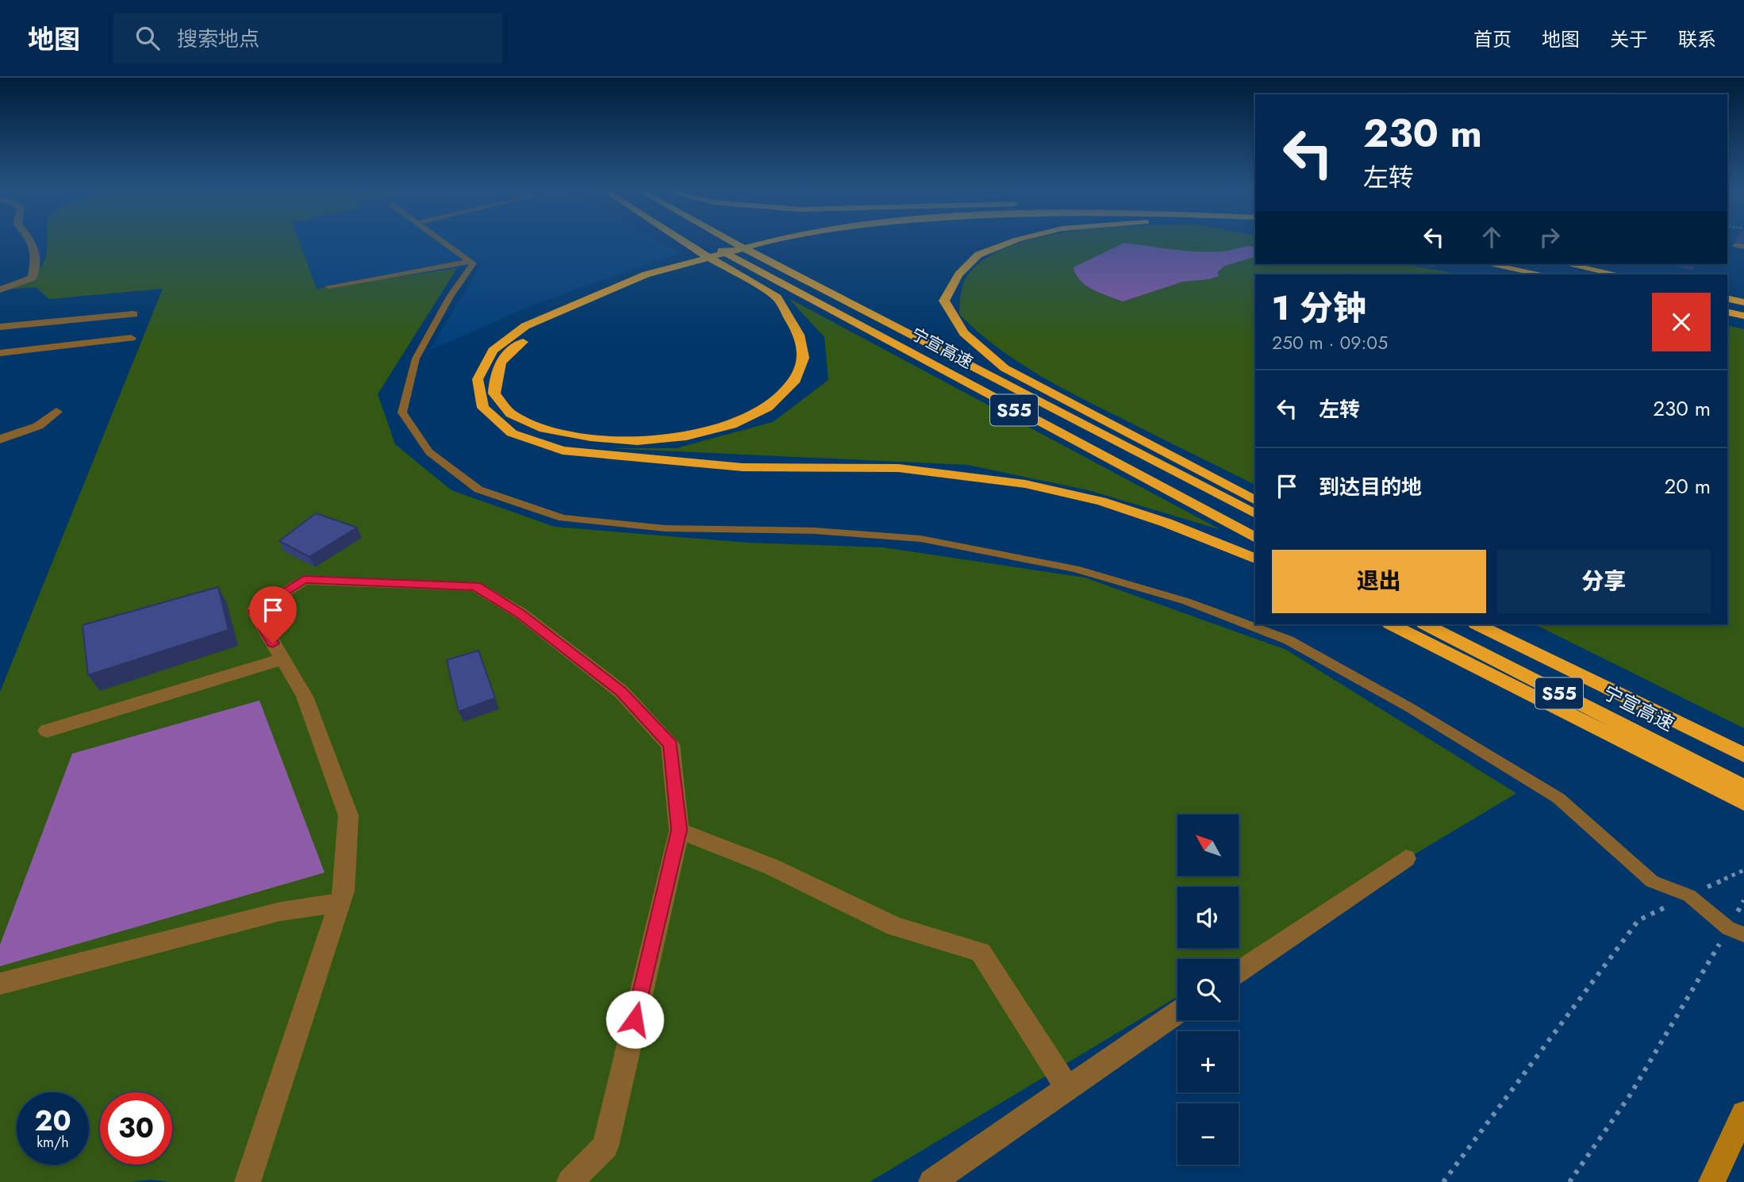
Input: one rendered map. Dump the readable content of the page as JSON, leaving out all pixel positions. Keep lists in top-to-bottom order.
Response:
{
  "streets": {
    "highway": ["宁宣高速", "S55"]
  },
  "north": "top left",
  "page": {
    "header": "地图",
    "search": "搜索地点",
    "nav": [
      "首页",
      "地图",
      "关于",
      "联系"
    ],
    "turn": ["230 m", "左转"],
    "heading": ["1 分钟", "250 m · 09:05"],
    "list": [
      {
        "name": "左转",
        "value": "230 m"
      },
      {
        "name": "到达目的地",
        "value": "20 m"
      }
    ],
    "buttons": ["退出", "分享"],
    "map_buttons": ["+", "−"],
    "speed": "20 km/h",
    "limit": "30"
  }
}
